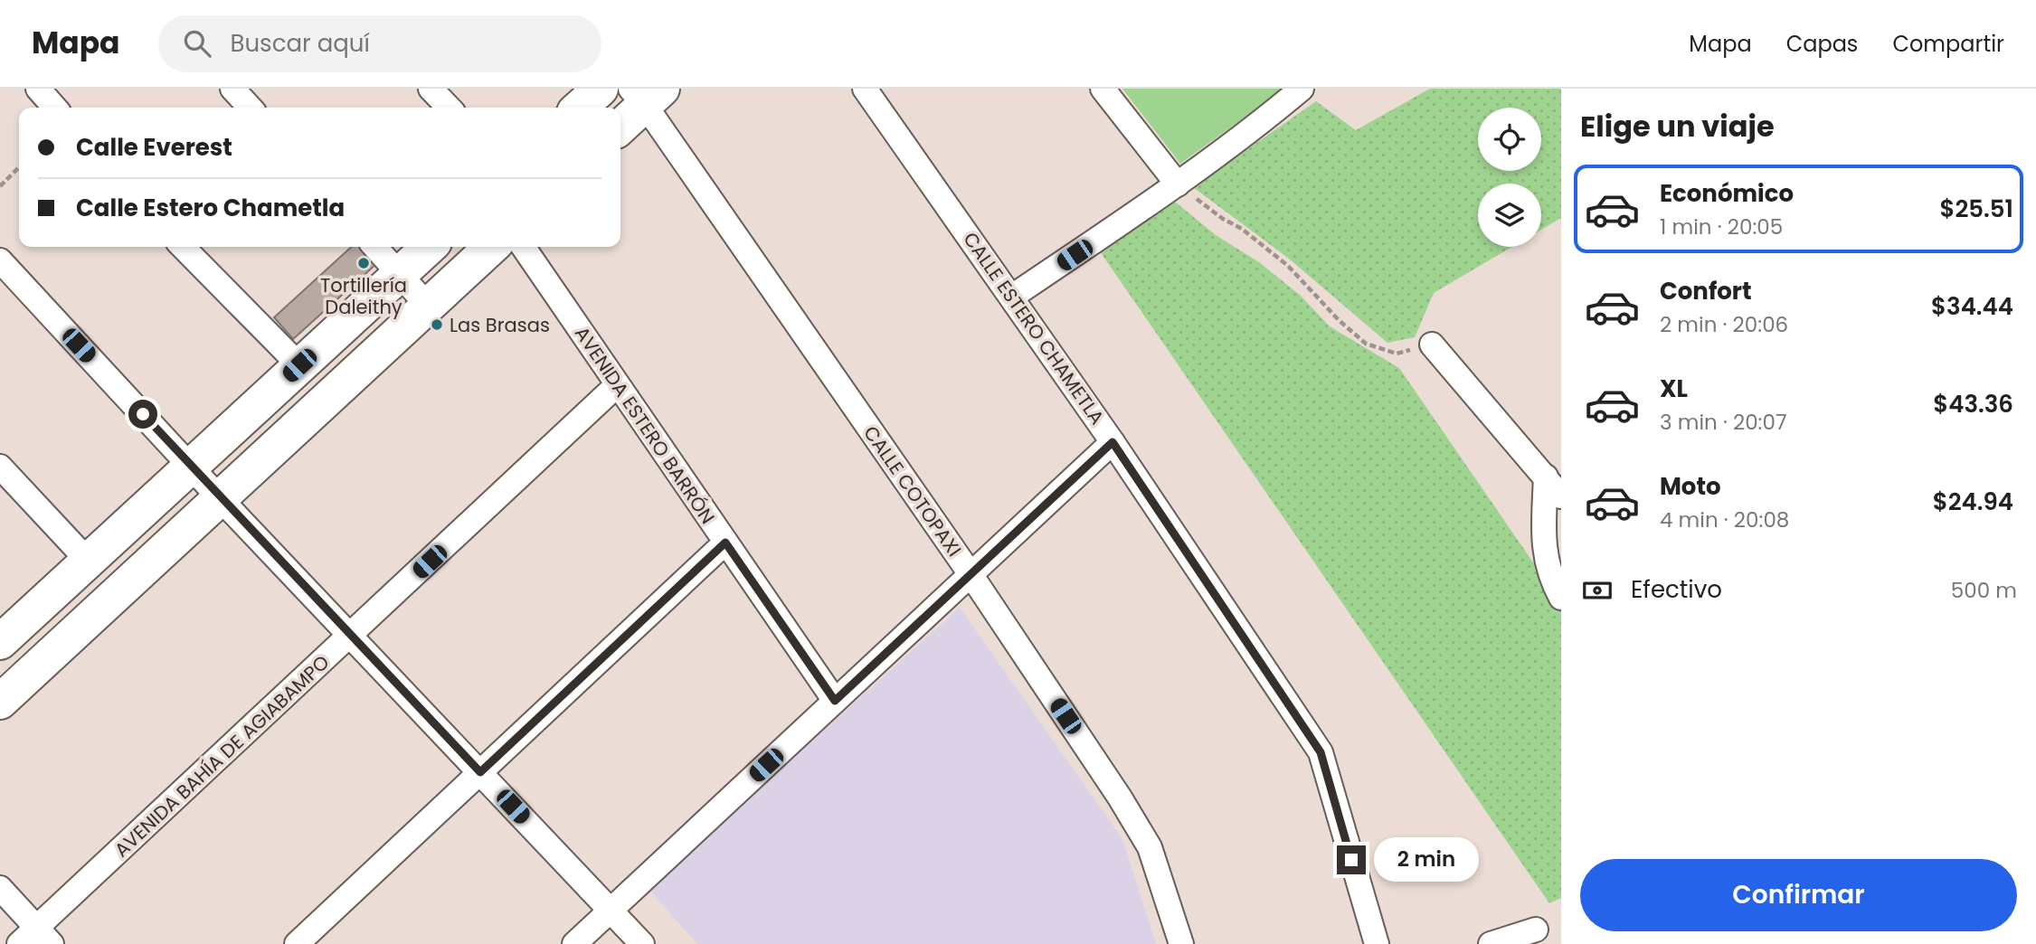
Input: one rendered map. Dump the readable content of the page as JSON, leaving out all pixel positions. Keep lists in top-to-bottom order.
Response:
{
  "streets": {
    "street": [
      "CALLE ESTERO CHAMETLA",
      "AVENIDA ESTERO BARRÓN",
      "CALLE COTOPAXI",
      "AVENIDA BAHÍA DE AGIABAMPO"
    ]
  },
  "crossings": [
    ["AVENIDA ESTERO BARRÓN", "AVENIDA BAHÍA DE AGIABAMPO"]
  ],
  "places": ["Tortillería Daleithy", "Las Brasas"],
  "page": {
    "header": "Mapa",
    "search": "Buscar aquí",
    "nav": ["Mapa", "Capas", "Compartir"],
    "heading": "Elige un viaje",
    "banner": ["Calle Everest", "Calle Estero Chametla"],
    "list": [
      {
        "name": "Económico",
        "note": "1 min · 20:05",
        "value": "$25.51"
      },
      {
        "name": "Confort",
        "note": "2 min · 20:06",
        "value": "$34.44"
      },
      {
        "name": "XL",
        "note": "3 min · 20:07",
        "value": "$43.36"
      },
      {
        "name": "Moto",
        "note": "4 min · 20:08",
        "value": "$24.94"
      }
    ],
    "pay": ["Efectivo", "500 m"],
    "bubble": "2 min",
    "buttons": "Confirmar"
  }
}
